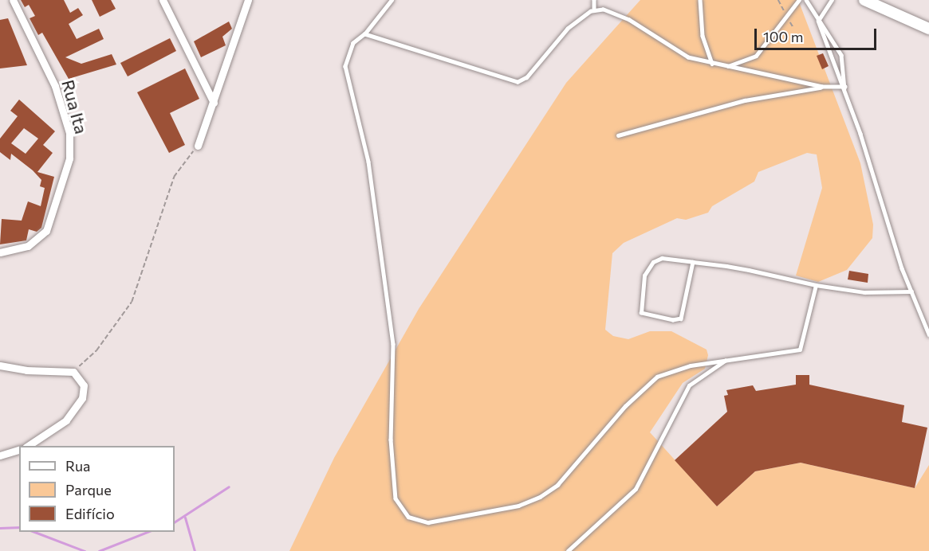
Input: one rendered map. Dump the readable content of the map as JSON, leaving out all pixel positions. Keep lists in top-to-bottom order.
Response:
{
  "streets": {
    "street": ["Rua Ita"]
  },
  "legend": ["Rua", "Parque", "Edifício"],
  "scale_bar": "100 m"
}
